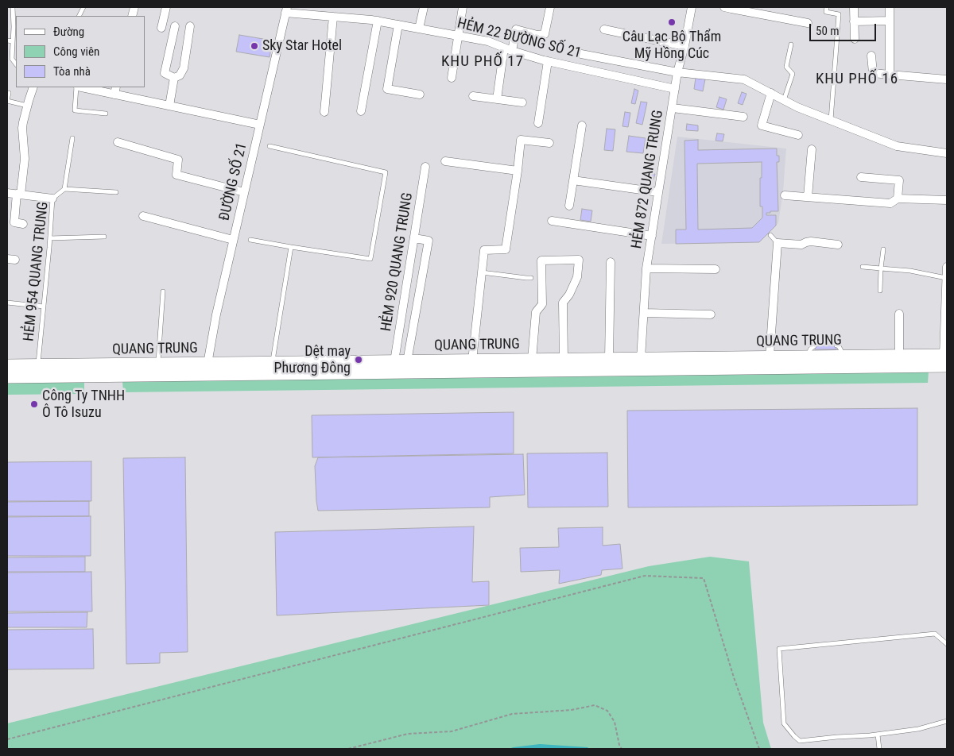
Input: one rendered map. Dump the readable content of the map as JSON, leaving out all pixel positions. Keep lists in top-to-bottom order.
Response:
{
  "streets": {
    "main road": ["QUANG TRUNG"],
    "street": [
      "HẺM 22 ĐƯỜNG SỐ 21",
      "HẺM 872 QUANG TRUNG",
      "ĐƯỜNG SỐ 21",
      "HẺM 920 QUANG TRUNG"
    ],
    "lane": ["HẺM 954 QUANG TRUNG"]
  },
  "crossings": [
    ["HẺM 22 ĐƯỜNG SỐ 21", "HẺM 872 QUANG TRUNG"],
    ["HẺM 22 ĐƯỜNG SỐ 21", "ĐƯỜNG SỐ 21"],
    ["HẺM 872 QUANG TRUNG", "QUANG TRUNG"],
    ["ĐƯỜNG SỐ 21", "QUANG TRUNG"],
    ["HẺM 920 QUANG TRUNG", "QUANG TRUNG"],
    ["HẺM 954 QUANG TRUNG", "QUANG TRUNG"]
  ],
  "districts": ["KHU PHỐ 17", "KHU PHỐ 16"],
  "places": [
    "Câu Lạc Bộ Thẩm Mỹ Hồng Cúc",
    "Sky Star Hotel",
    "Dệt may Phương Đông",
    "Công Ty TNHH Ô Tô Isuzu"
  ],
  "legend": ["Đường", "Công viên", "Tòa nhà"],
  "scale_bar": "50 m"
}
